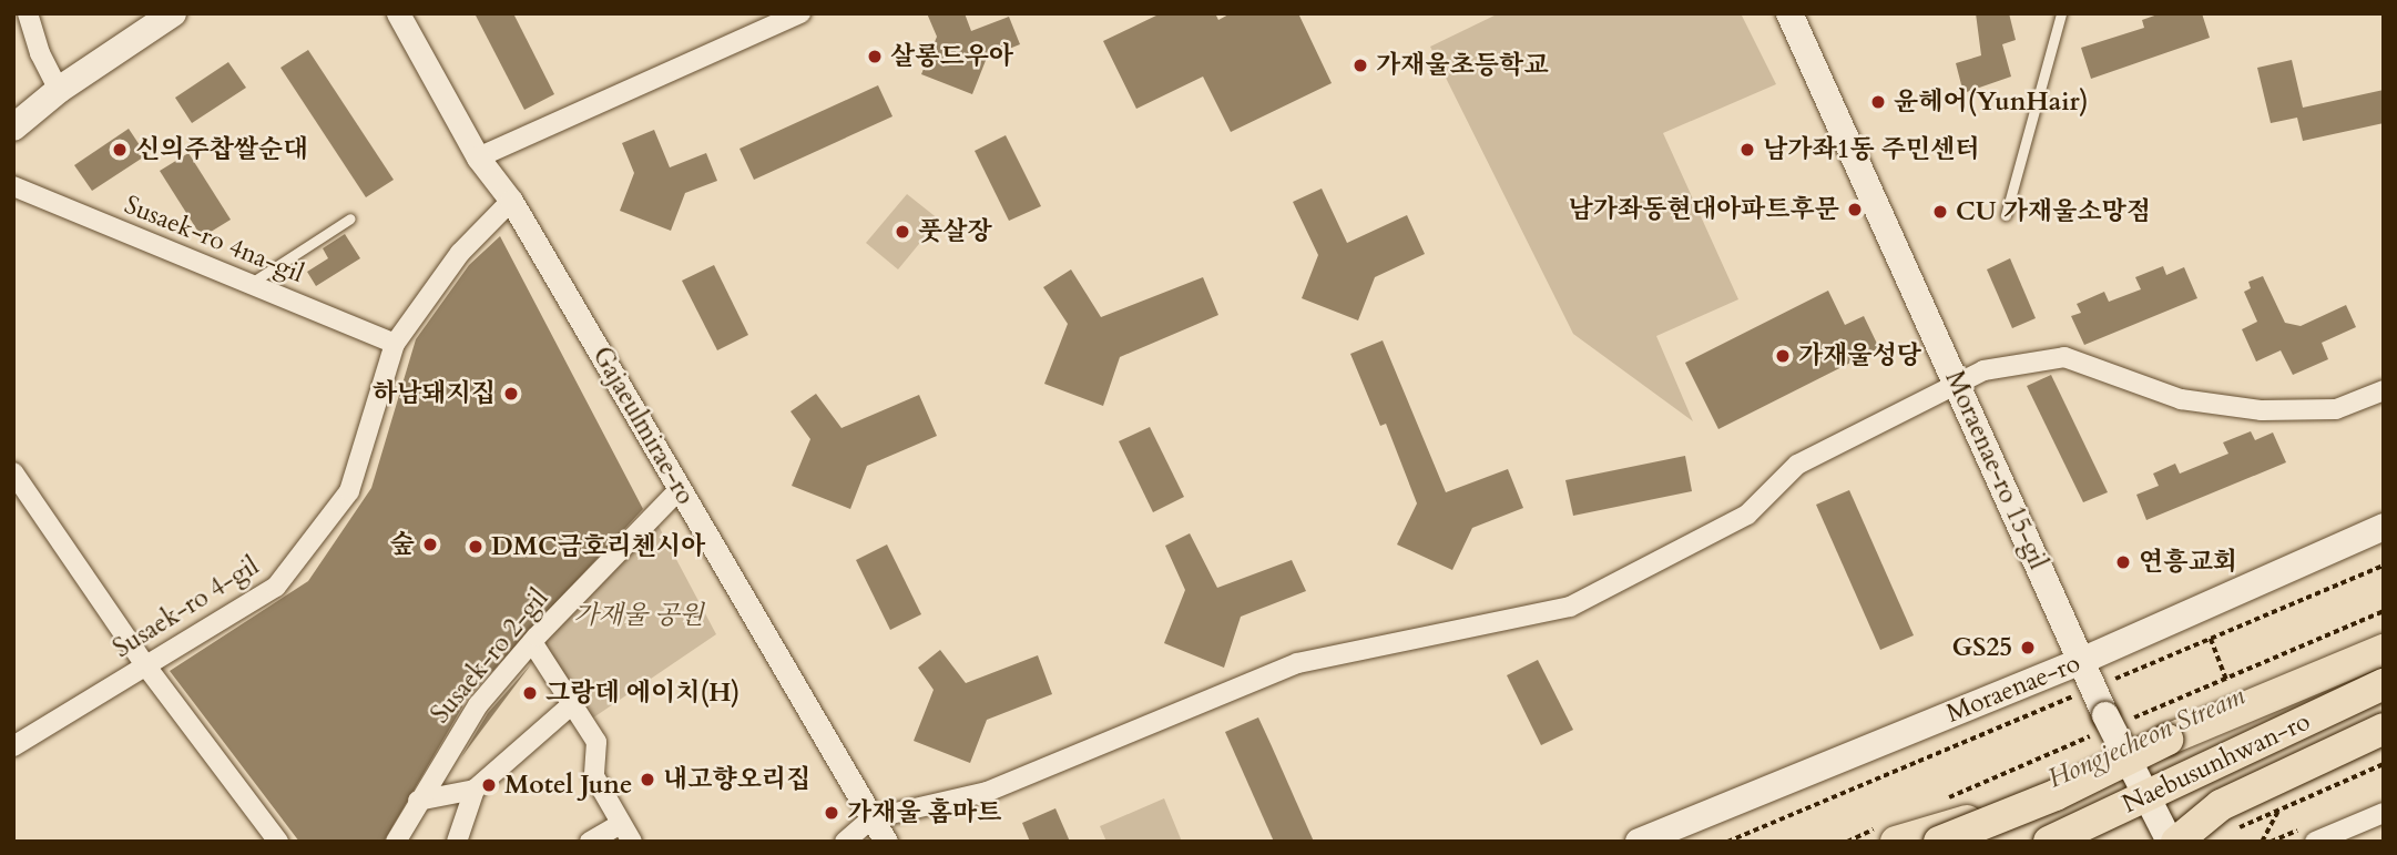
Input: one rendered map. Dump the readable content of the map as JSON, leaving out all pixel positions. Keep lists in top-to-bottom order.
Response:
{
  "streets": {
    "highway": ["Naebusunhwan-ro"],
    "main road": ["Moraenae-ro 15-gil", "Moraenae-ro"],
    "street": [
      "Susaek-ro 4na-gil",
      "Gajaeulmirae-ro",
      "Susaek-ro 4-gil",
      "Susaek-ro 2-gil"
    ]
  },
  "crossings": [
    ["Susaek-ro 4na-gil", "Susaek-ro 4-gil"],
    ["Gajaeulmirae-ro", "Susaek-ro 4-gil"],
    ["Gajaeulmirae-ro", "Susaek-ro 2-gil"],
    ["Moraenae-ro 15-gil", "Moraenae-ro"]
  ],
  "water": ["Hongjecheon Stream"],
  "parks": ["가재울 공원"],
  "places": [
    "살롱드우아",
    "가재울초등학교",
    "윤헤어(YunHair)",
    "신의주찹쌀순대",
    "남가좌1동 주민센터",
    "남가좌동현대아파트후문",
    "CU 가재울소망점",
    "풋살장",
    "가재울성당",
    "하남돼지집",
    "숲",
    "DMC금호리첸시아",
    "연흥교회",
    "GS25",
    "그랑데 에이치(H)",
    "내고향오리집",
    "Motel June",
    "가재울 홈마트"
  ]
}
